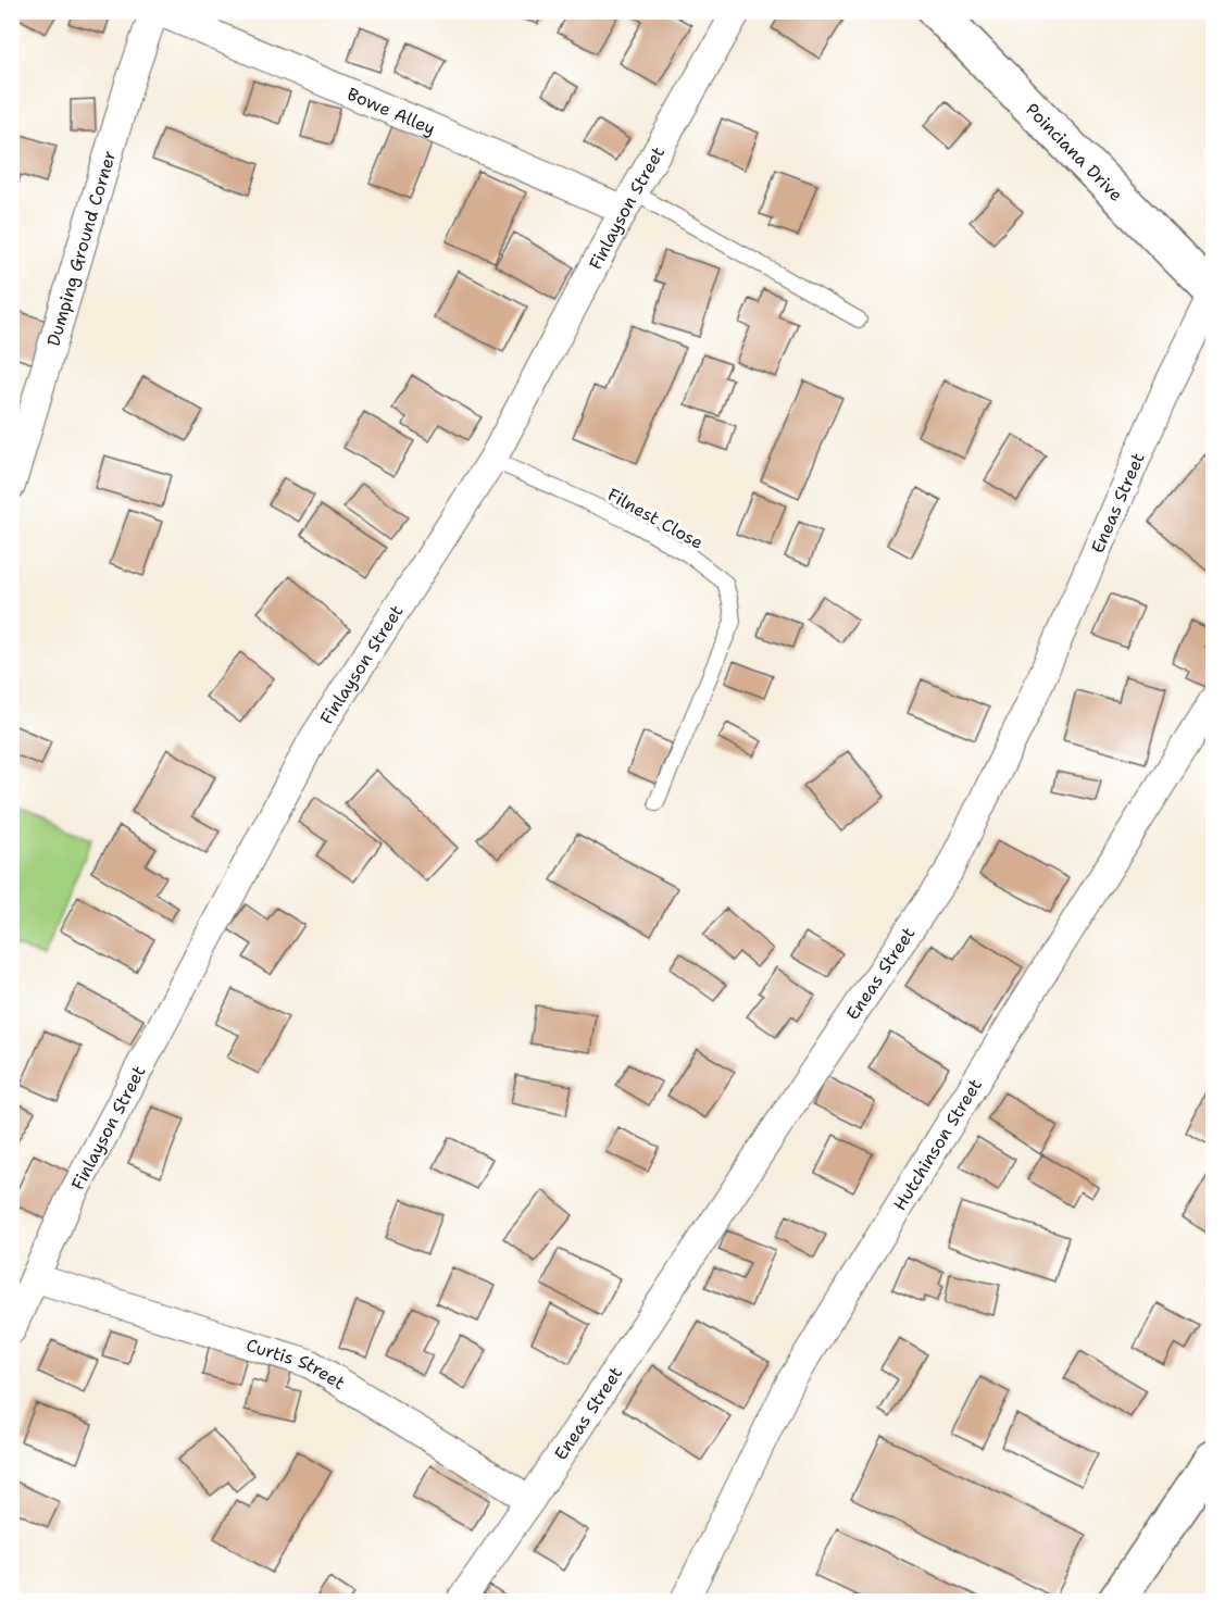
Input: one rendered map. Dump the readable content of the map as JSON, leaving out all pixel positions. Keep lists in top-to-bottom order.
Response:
{
  "streets": {
    "main road": ["Poinciana Drive"],
    "street": [
      "Bowe Alley",
      "Finlayson Street",
      "Dumping Ground Corner",
      "Eneas Street",
      "Hutchinson Street",
      "Curtis Street"
    ],
    "lane": ["Filnest Close"]
  },
  "crossings": [
    ["Bowe Alley", "Finlayson Street"],
    ["Bowe Alley", "Dumping Ground Corner"],
    ["Poinciana Drive", "Eneas Street"],
    ["Finlayson Street", "Filnest Close"],
    ["Finlayson Street", "Curtis Street"],
    ["Eneas Street", "Curtis Street"]
  ]
}
